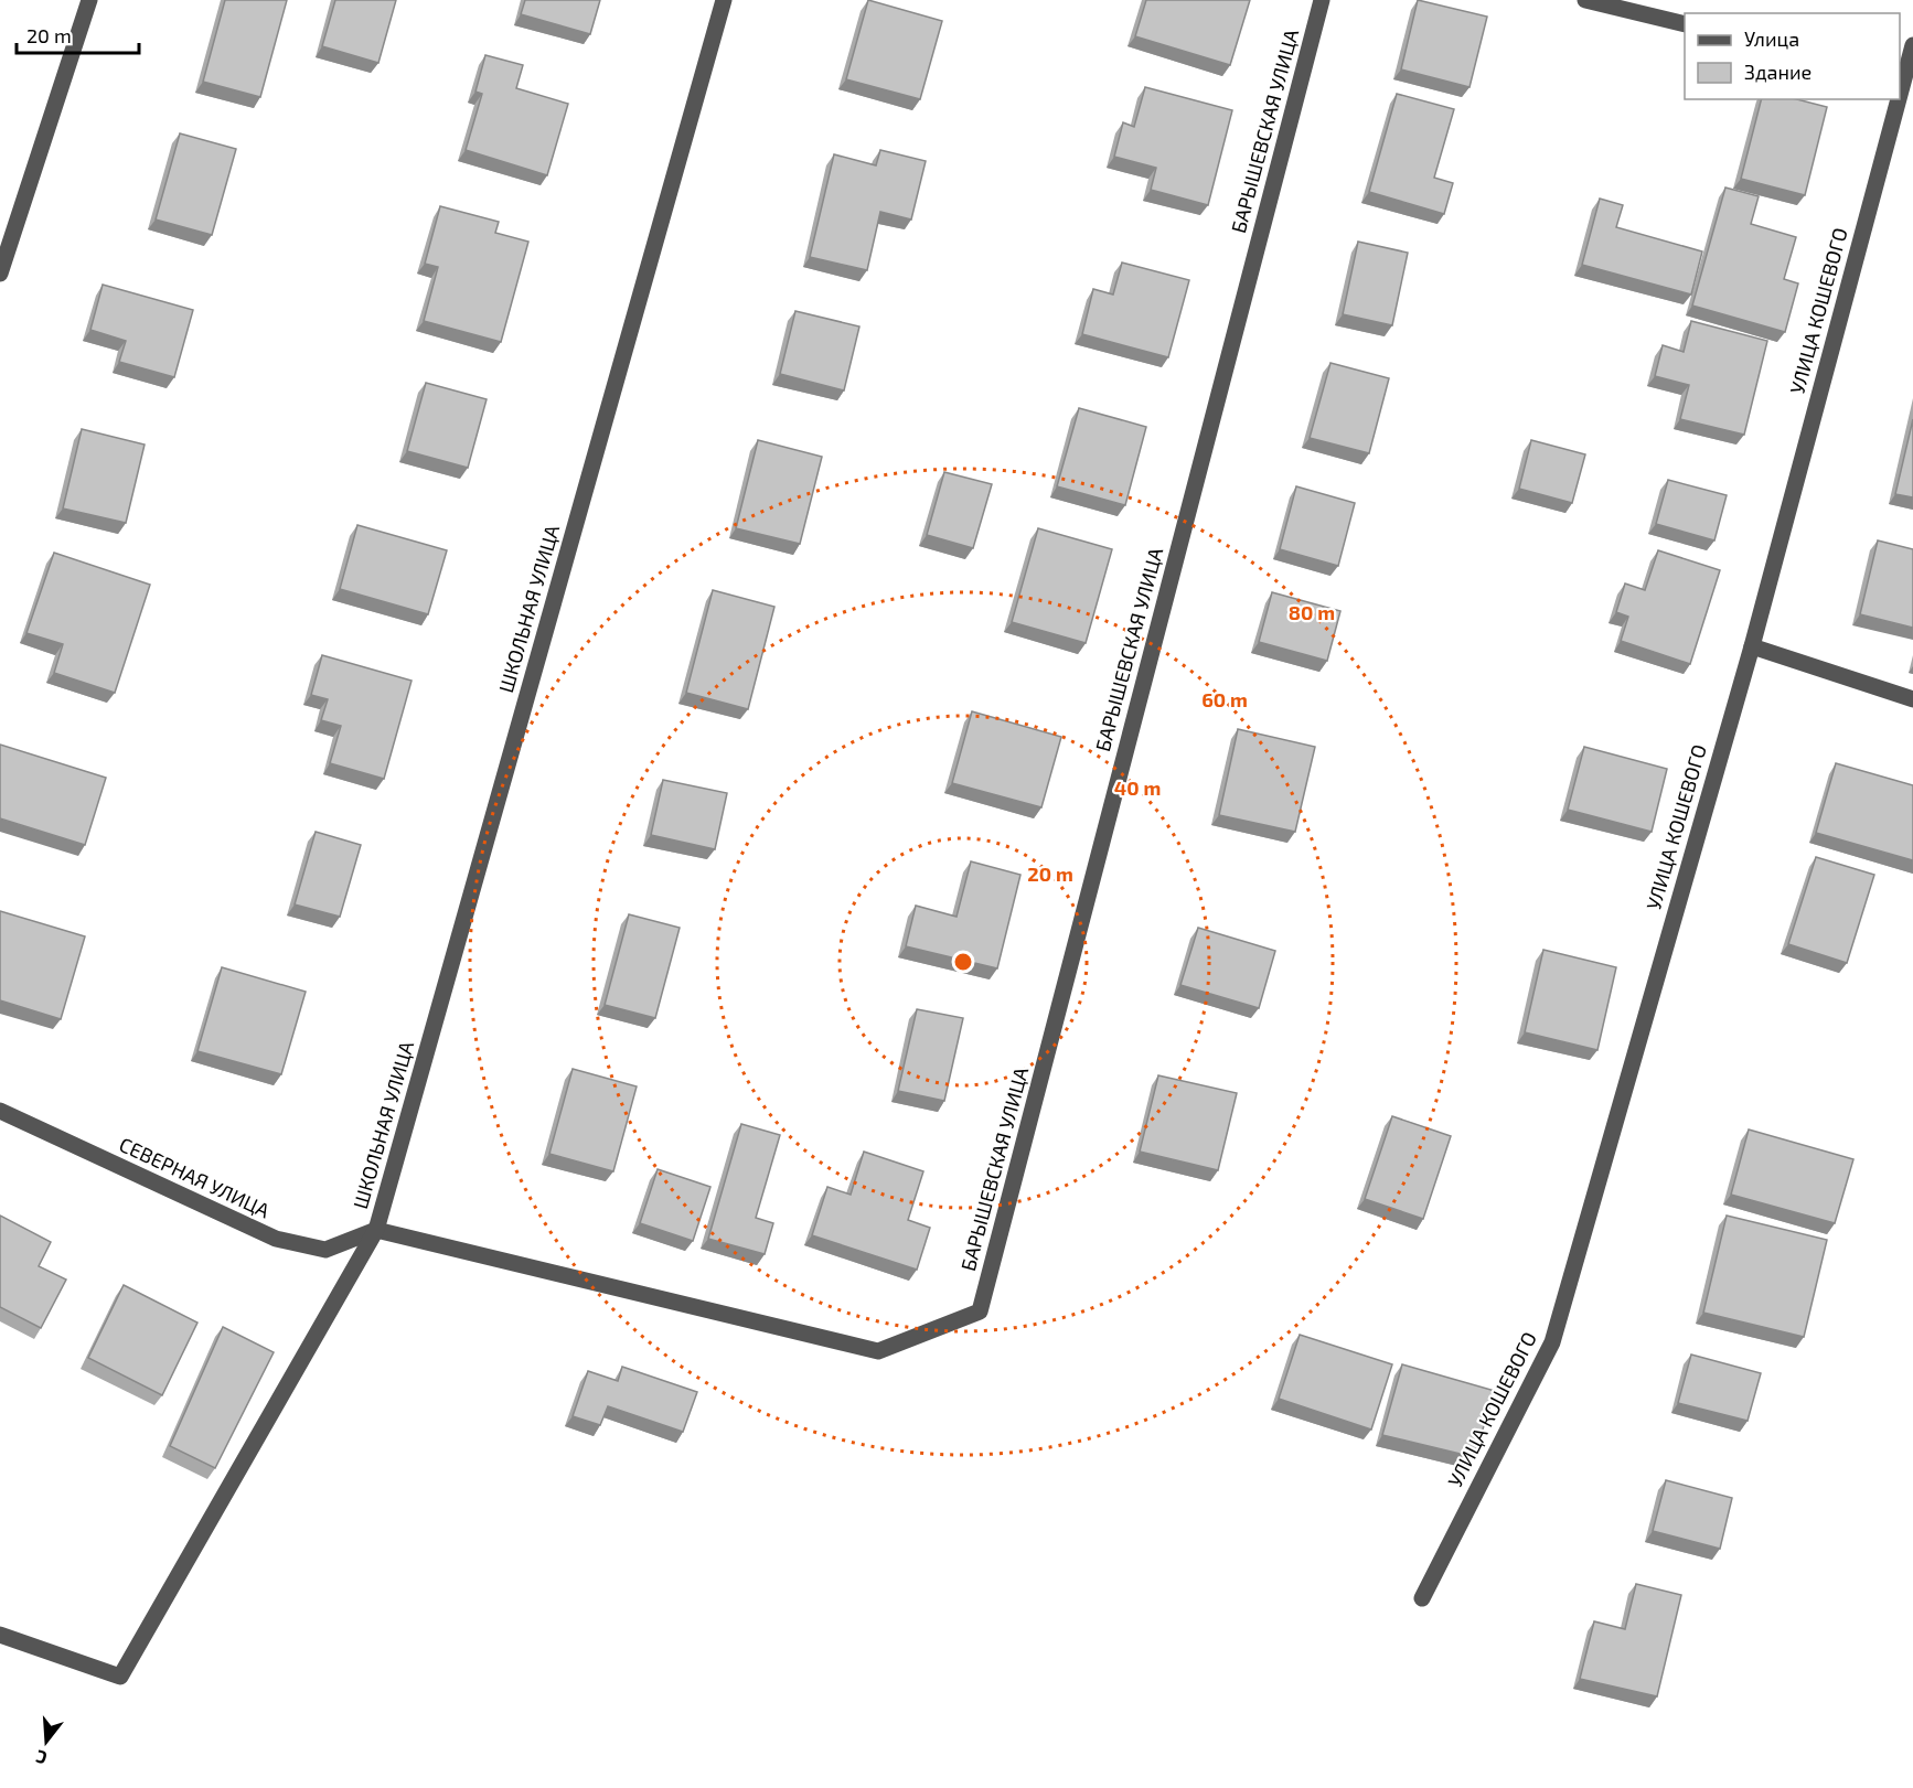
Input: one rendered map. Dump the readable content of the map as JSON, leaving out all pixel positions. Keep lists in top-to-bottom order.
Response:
{
  "streets": {
    "street": [
      "БАРЫШЕВСКАЯ УЛИЦА",
      "УЛИЦА КОШЕВОГО",
      "ШКОЛЬНАЯ УЛИЦА",
      "СЕВЕРНАЯ УЛИЦА"
    ]
  },
  "crossings": [
    ["БАРЫШЕВСКАЯ УЛИЦА", "ШКОЛЬНАЯ УЛИЦА"],
    ["БАРЫШЕВСКАЯ УЛИЦА", "СЕВЕРНАЯ УЛИЦА"],
    ["ШКОЛЬНАЯ УЛИЦА", "СЕВЕРНАЯ УЛИЦА"]
  ],
  "legend": ["Улица", "Здание"],
  "scale_bar": "20 m",
  "north": "bottom",
  "rings": [
    "80 m",
    "60 m",
    "40 m",
    "20 m"
  ]
}
